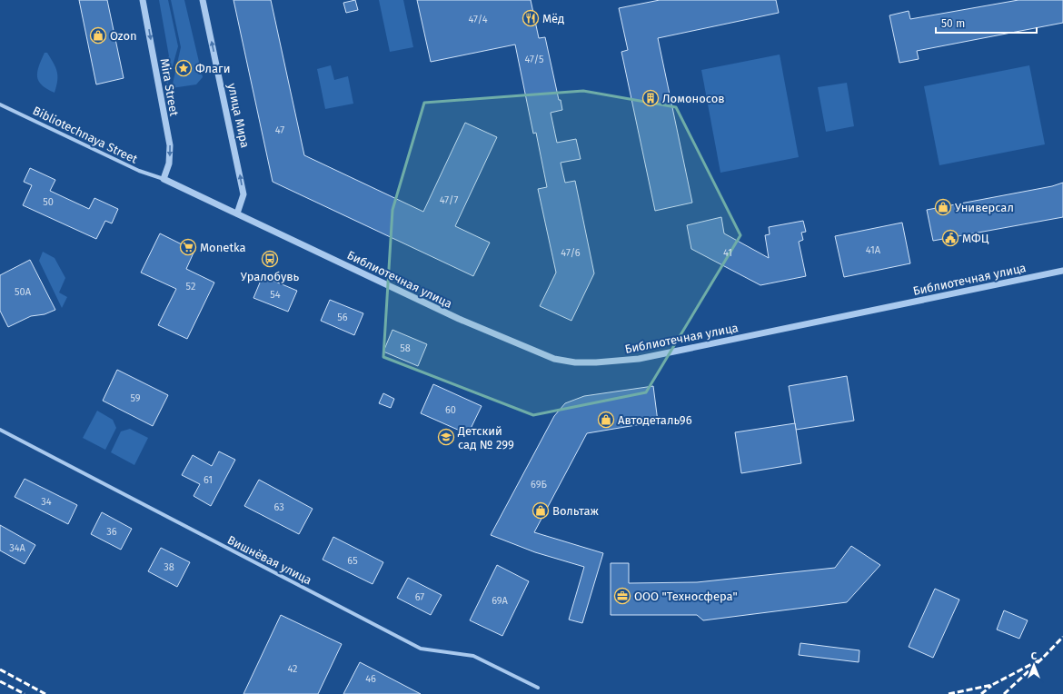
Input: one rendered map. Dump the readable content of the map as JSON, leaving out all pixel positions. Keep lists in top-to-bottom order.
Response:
{
  "streets": {
    "street": [
      "Mira Street",
      "улица Мира",
      "Bibliotechnaya Street",
      "Библиотечная улица",
      "Вишнёвая улица"
    ]
  },
  "crossings": [
    ["Mira Street", "Bibliotechnaya Street"],
    ["Mira Street", "Библиотечная улица"],
    ["улица Мира", "Библиотечная улица"],
    ["Bibliotechnaya Street", "Библиотечная улица"]
  ],
  "one_way": ["Mira Street", "улица Мира"],
  "places": {
    "restaurant": ["Мёд"],
    "shop": [
      "Ozon",
      "Универсал",
      "Автодеталь96",
      "Вольтаж"
    ],
    "place": ["Флаги"],
    "building": ["Ломоносов"],
    "public building": ["МФЦ"],
    "supermarket": ["Monetka"],
    "bus stop": ["Уралобувь"],
    "school or university": ["Детский сад № 299"],
    "office": ["ООО \"Техносфера\""]
  },
  "house_numbers": [
    "47/4",
    "47/5",
    "47",
    "47/7",
    "50",
    "41А",
    "47/6",
    "41",
    "52",
    "50А",
    "54",
    "56",
    "58",
    "59",
    "60",
    "61",
    "69Б",
    "34",
    "63",
    "36",
    "34А",
    "65",
    "38",
    "67",
    "69А",
    "42",
    "46"
  ],
  "scale_bar": "50 m",
  "north": "top"
}
